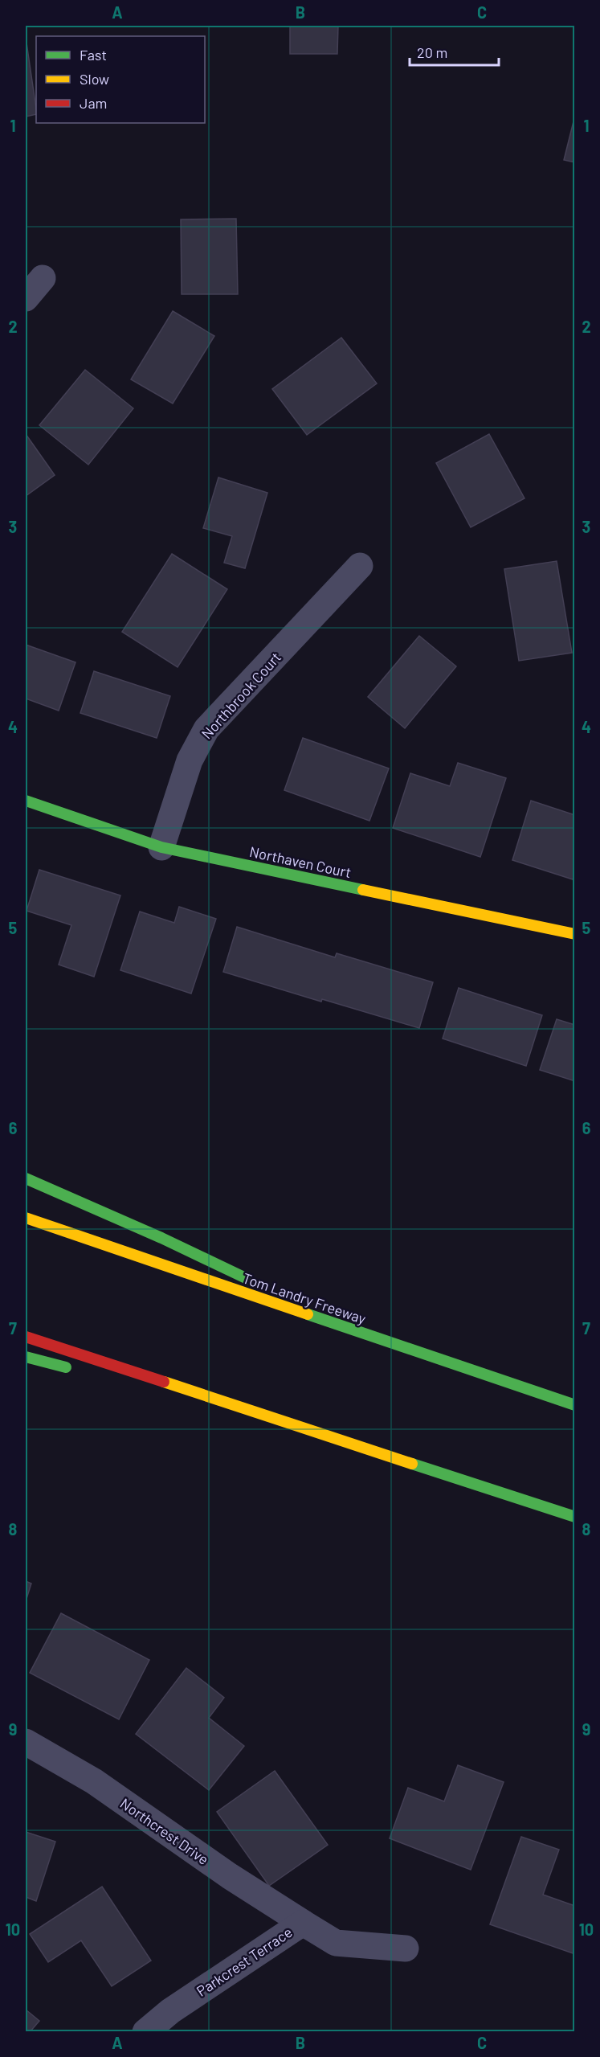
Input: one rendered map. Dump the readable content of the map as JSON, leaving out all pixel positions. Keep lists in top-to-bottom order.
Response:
{
  "streets": {
    "main road": ["Northaven Court", "Tom Landry Freeway"],
    "street": ["Northbrook Court", "Northcrest Drive", "Parkcrest Terrace"]
  },
  "crossings": [
    ["Northbrook Court", "Northaven Court"],
    ["Northcrest Drive", "Parkcrest Terrace"]
  ],
  "legend": ["Fast", "Slow", "Jam"],
  "scale_bar": "20 m",
  "grid": {
    "columns": ["A", "B", "C"],
    "rows": [
      "1",
      "2",
      "3",
      "4",
      "5",
      "6",
      "7",
      "8",
      "9",
      "10"
    ]
  }
}
